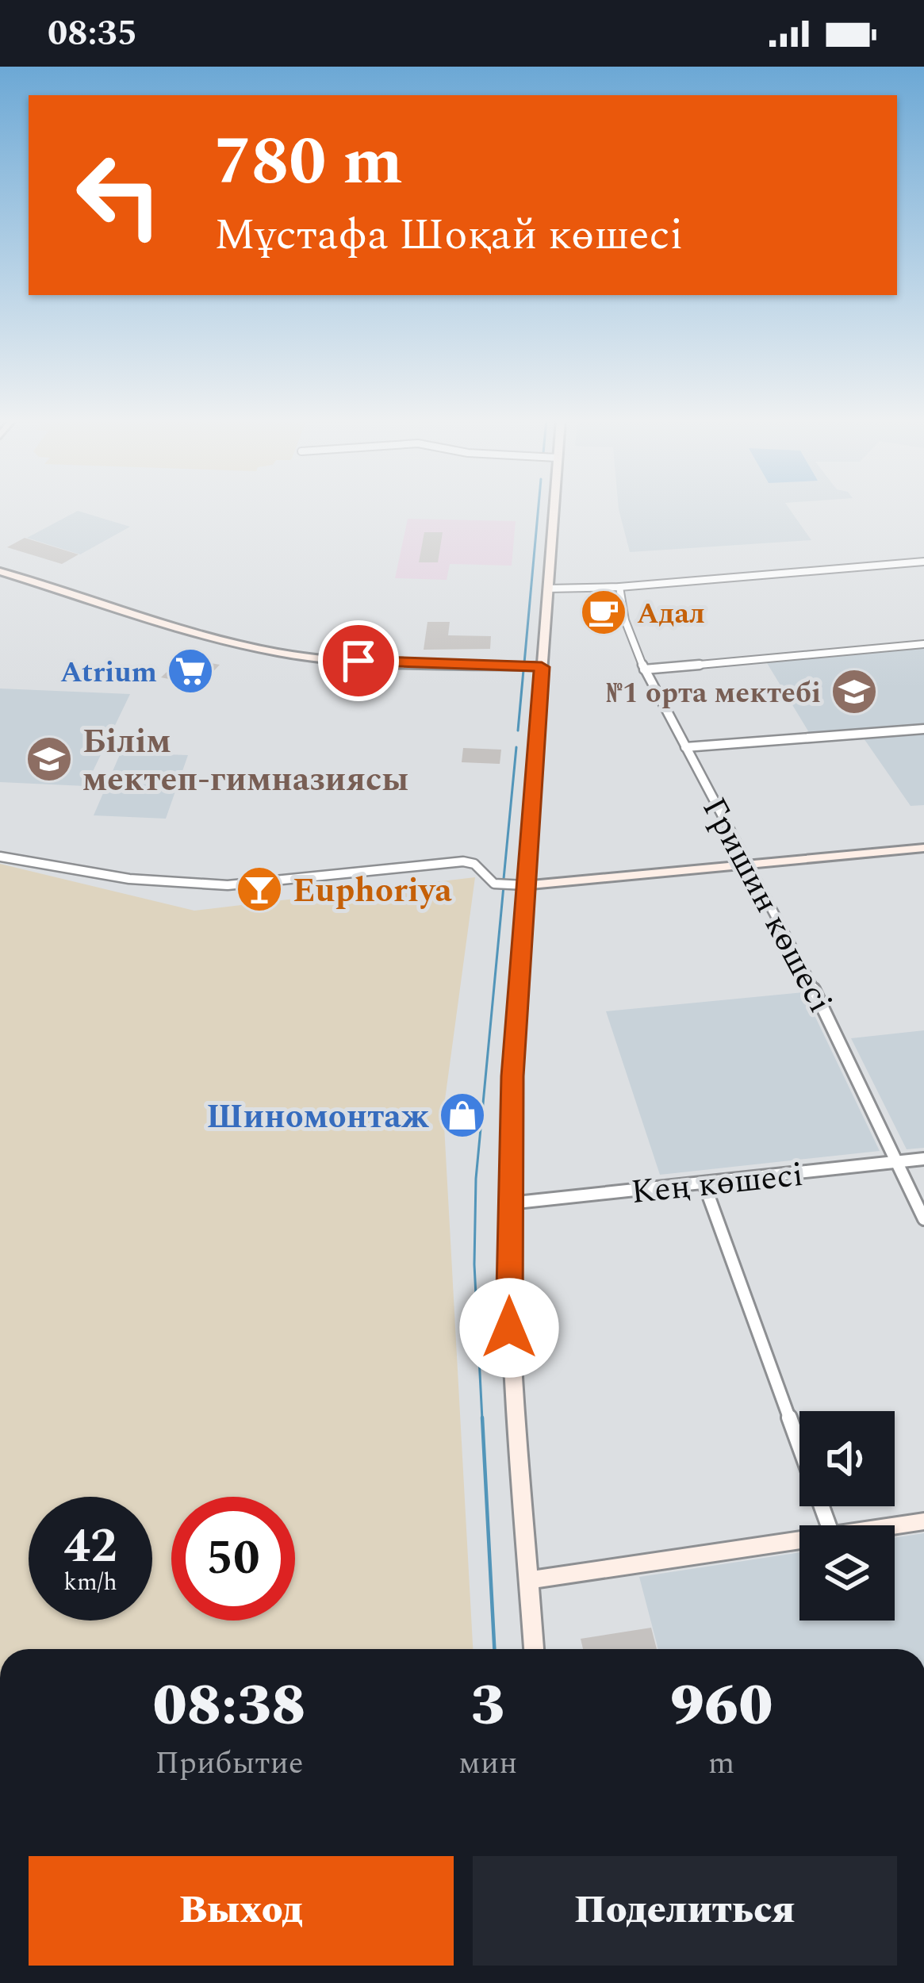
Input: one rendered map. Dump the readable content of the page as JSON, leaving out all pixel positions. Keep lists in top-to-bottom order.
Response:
{
  "streets": {
    "street": ["Гришин көшесі", "Кең көшесі"]
  },
  "crossings": [
    ["Гришин көшесі", "Кең көшесі"]
  ],
  "places": {
    "cafe": ["Адал"],
    "supermarket": ["Atrium"],
    "school or university": ["№1 орта мектебі", "Білім мектеп-гимназиясы"],
    "bar": ["Euphoriya"],
    "shop": ["Шиномонтаж"]
  },
  "page": {
    "status": "08:35",
    "turn": ["780 m", "Мұстафа Шоқай көшесі"],
    "speed": "42 km/h",
    "limit": "50",
    "eta": [
      "08:38",
      "Прибытие",
      "3",
      "мин",
      "960",
      "m"
    ],
    "buttons": ["Выход", "Поделиться"]
  }
}
